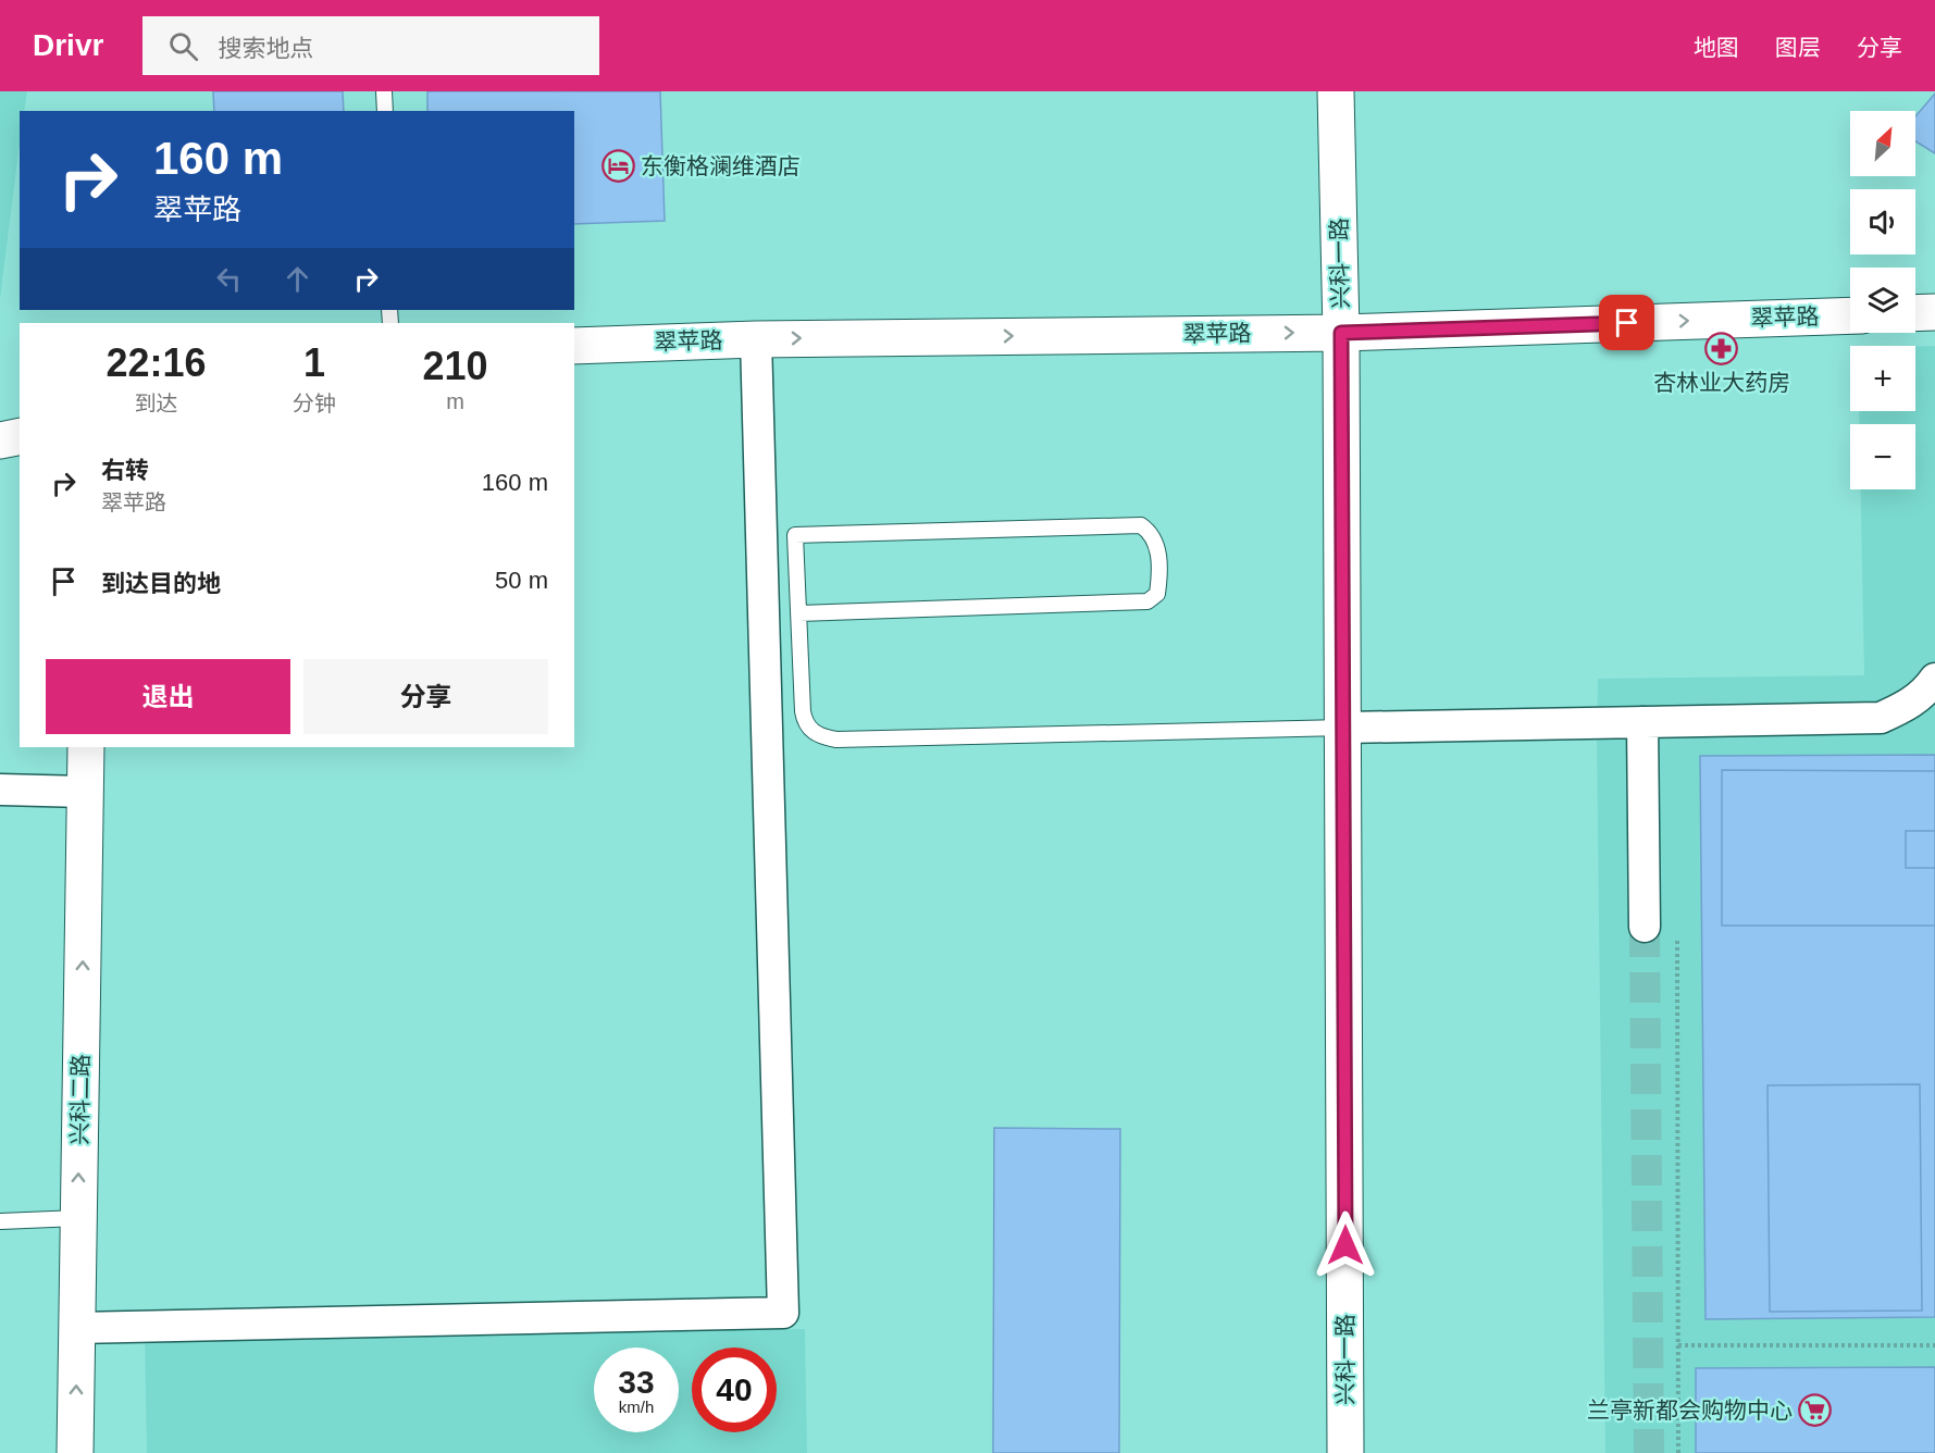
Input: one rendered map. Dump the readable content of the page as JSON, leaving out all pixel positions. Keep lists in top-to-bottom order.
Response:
{
  "streets": {
    "street": ["兴科一路", "翠苹路", "兴科二路"]
  },
  "crossings": [
    ["兴科一路", "翠苹路"]
  ],
  "one_way": ["翠苹路", "兴科二路"],
  "places": {
    "hotel": ["东衡格澜维酒店"],
    "pharmacy": ["杏林业大药房"],
    "supermarket": ["兰亭新都会购物中心"]
  },
  "north": "top right",
  "page": {
    "header": "Drivr",
    "search": "搜索地点",
    "nav": ["地图", "图层", "分享"],
    "map_buttons": ["+", "−"],
    "turn": ["160 m", "翠苹路"],
    "eta": [
      "22:16",
      "到达",
      "1",
      "分钟",
      "210",
      "m"
    ],
    "list": [
      {
        "name": "右转",
        "note": "翠苹路",
        "value": "160 m"
      },
      {
        "name": "到达目的地",
        "value": "50 m"
      }
    ],
    "buttons": ["退出", "分享"],
    "speed": "33 km/h",
    "limit": "40"
  }
}
